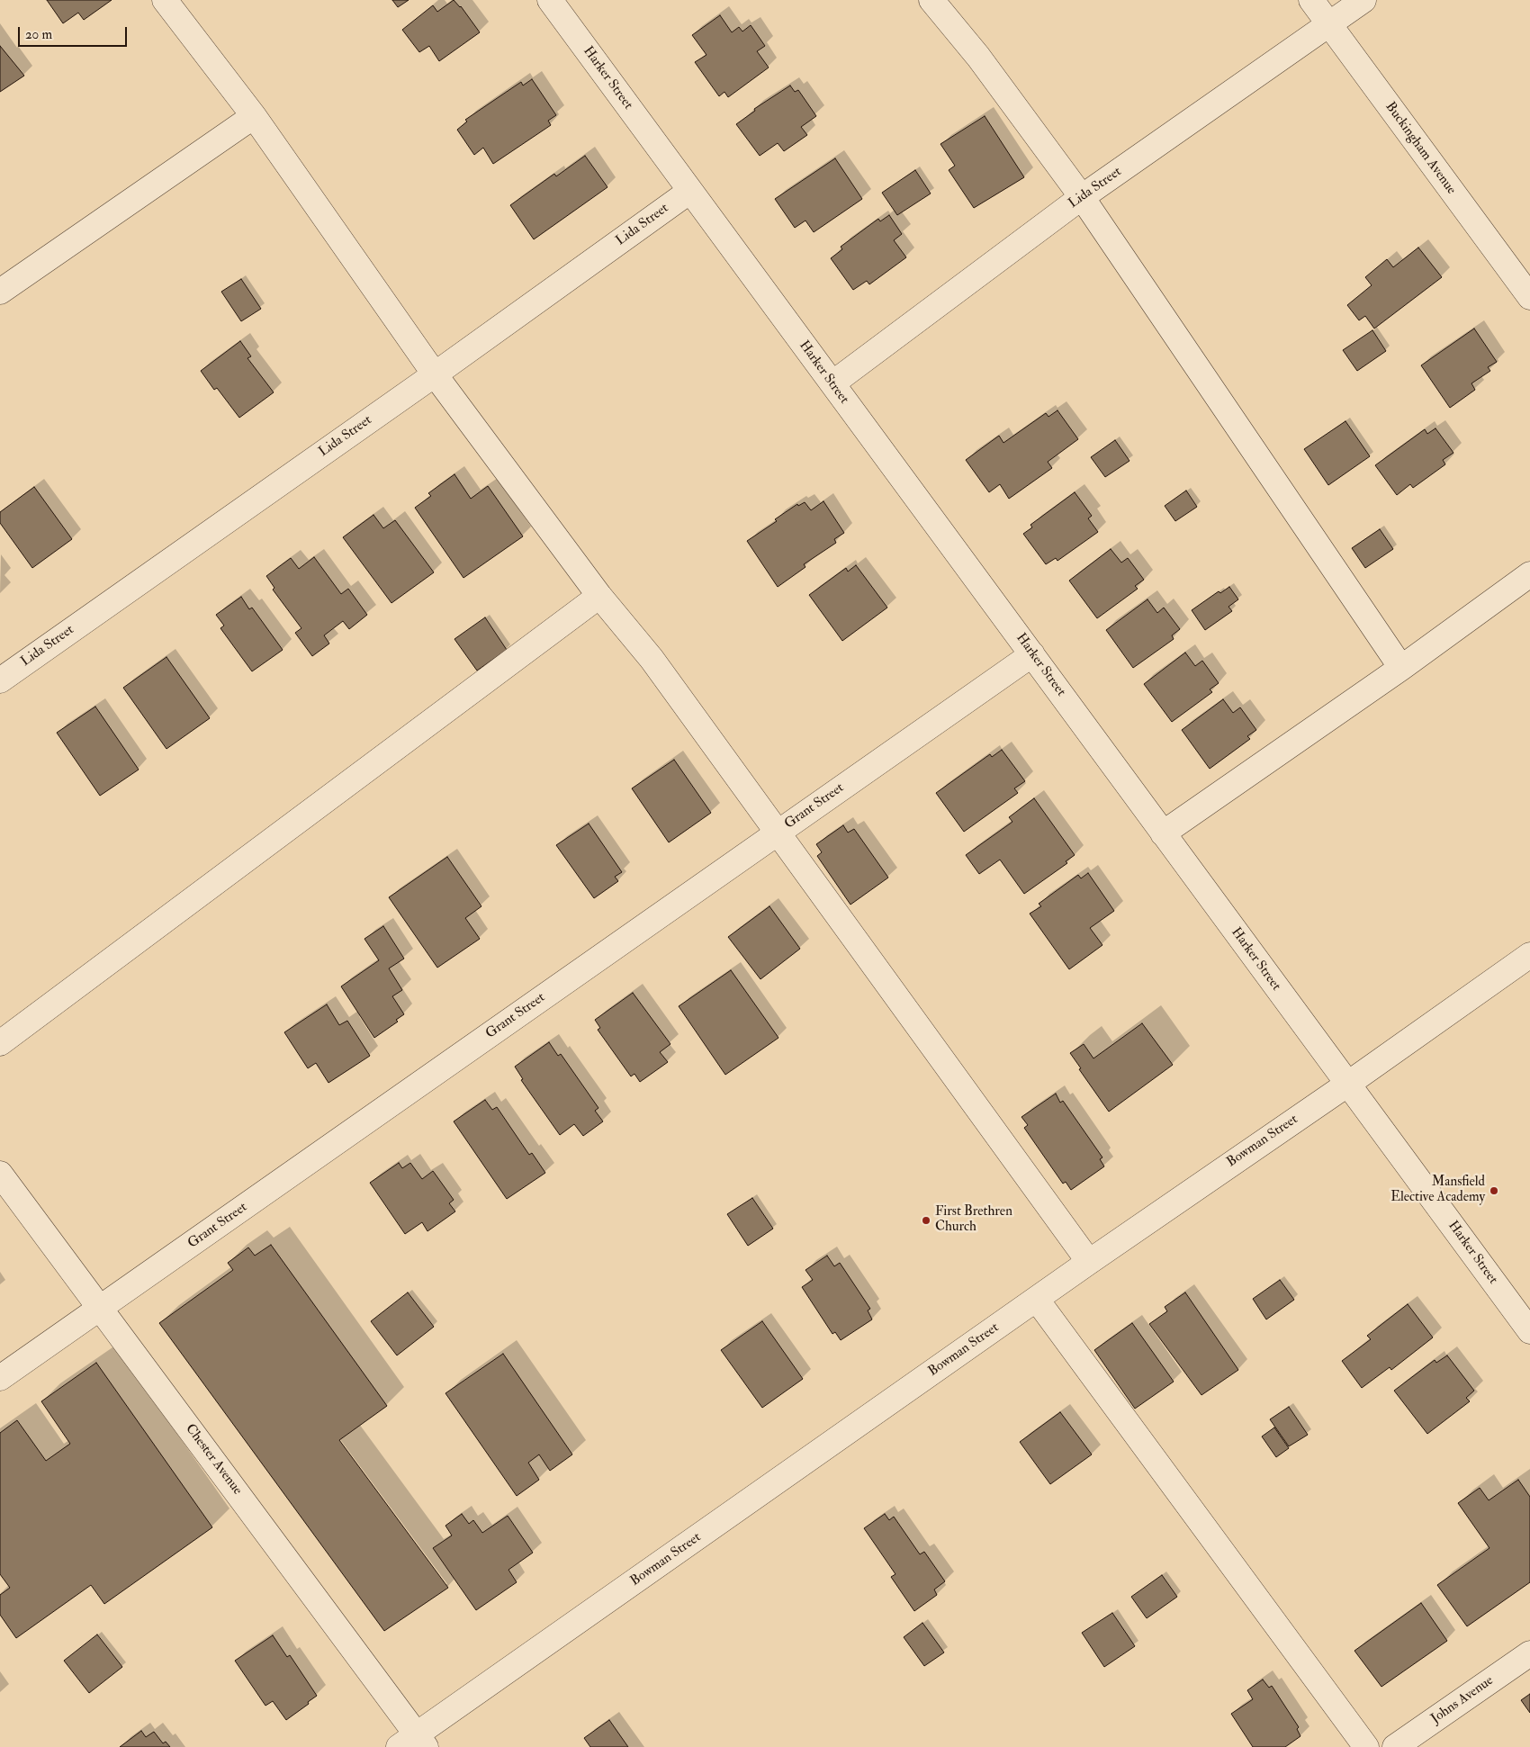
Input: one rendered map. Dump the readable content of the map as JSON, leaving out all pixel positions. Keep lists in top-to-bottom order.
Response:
{
  "streets": {
    "street": [
      "Harker Street",
      "Buckingham Avenue",
      "Lida Street",
      "Grant Street",
      "Bowman Street",
      "Chester Avenue",
      "Johns Avenue"
    ]
  },
  "crossings": [
    ["Harker Street", "Lida Street"],
    ["Harker Street", "Grant Street"],
    ["Harker Street", "Bowman Street"],
    ["Buckingham Avenue", "Lida Street"],
    ["Grant Street", "Chester Avenue"],
    ["Bowman Street", "Chester Avenue"]
  ],
  "places": ["Mansfield Elective Academy", "First Brethren Church"],
  "scale_bar": "20 m"
}
